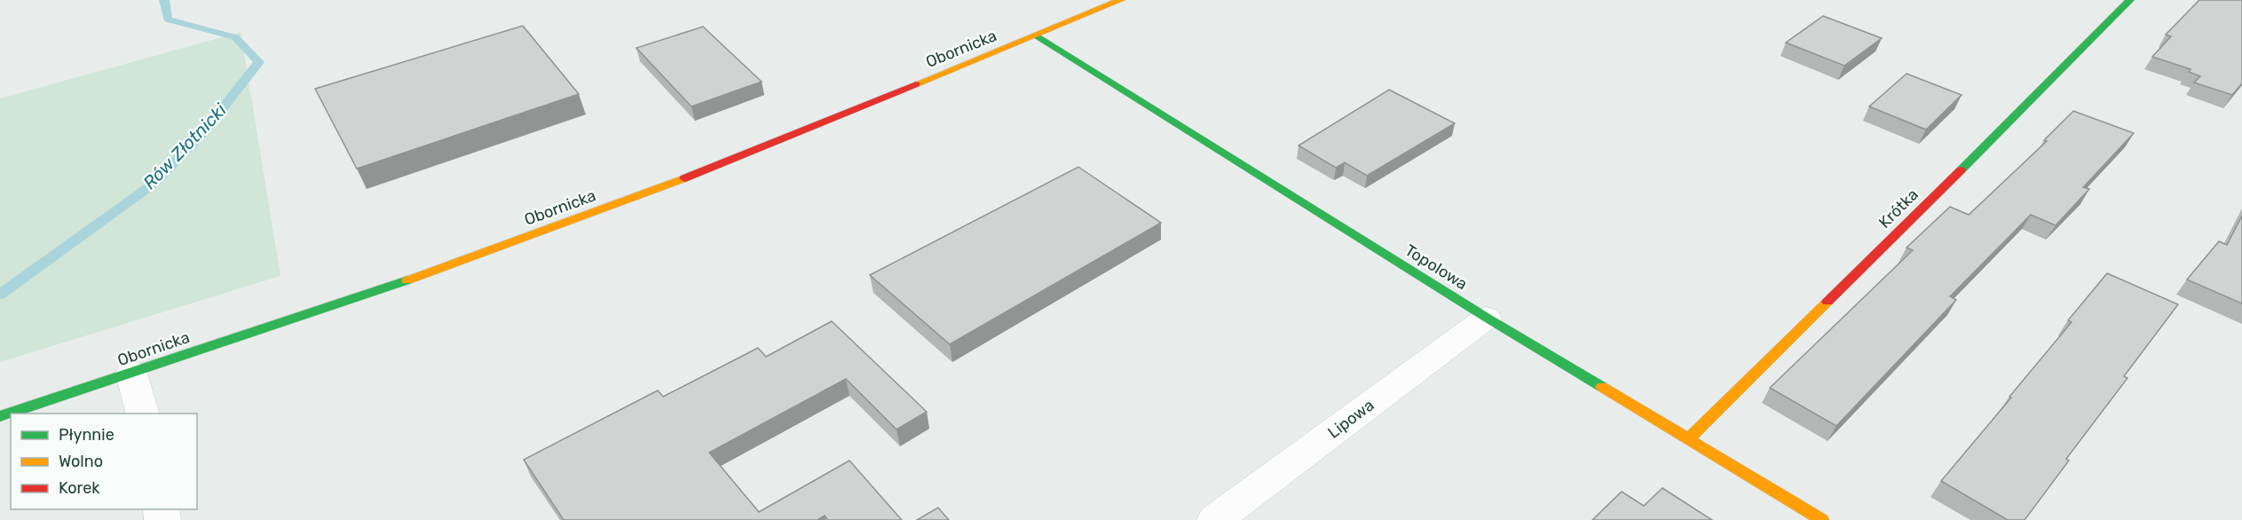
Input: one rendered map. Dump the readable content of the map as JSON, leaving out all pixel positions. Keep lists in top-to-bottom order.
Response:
{
  "streets": {
    "street": [
      "Obornicka",
      "Krótka",
      "Topolowa",
      "Lipowa"
    ]
  },
  "crossings": [
    ["Obornicka", "Topolowa"],
    ["Krótka", "Topolowa"],
    ["Topolowa", "Lipowa"]
  ],
  "water": ["Rów Złotnicki"],
  "legend": ["Płynnie", "Wolno", "Korek"]
}
